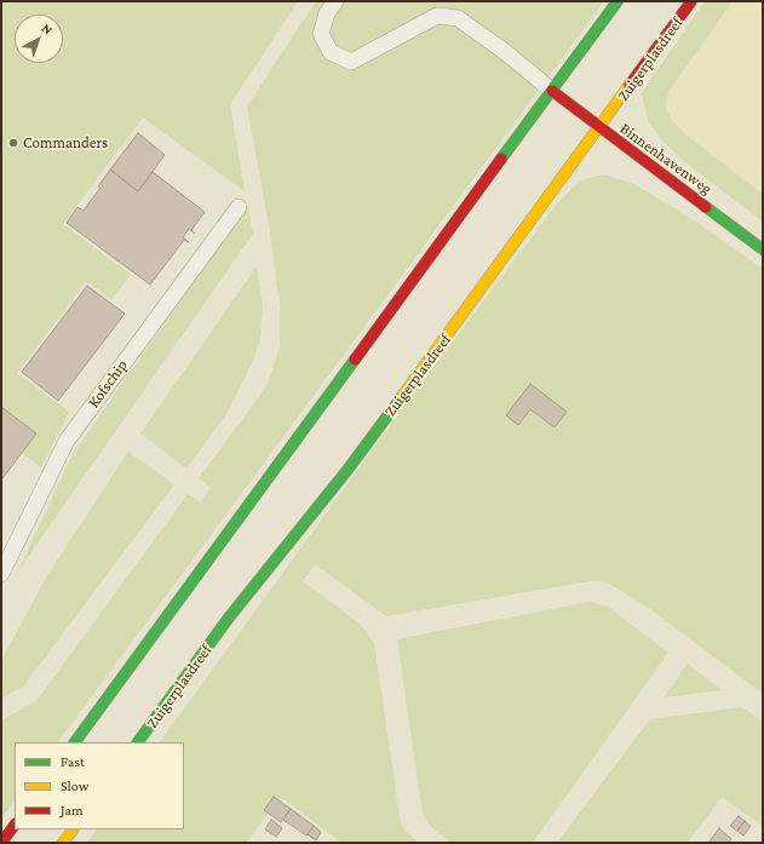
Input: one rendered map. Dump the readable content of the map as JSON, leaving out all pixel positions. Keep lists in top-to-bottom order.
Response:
{
  "streets": {
    "main road": ["Zuigerplasdreef", "Binnenhavenweg"],
    "street": ["Kofschip"]
  },
  "crossings": [
    ["Zuigerplasdreef", "Binnenhavenweg"]
  ],
  "places": ["Commanders"],
  "legend": ["Fast", "Slow", "Jam"],
  "north": "top right"
}
